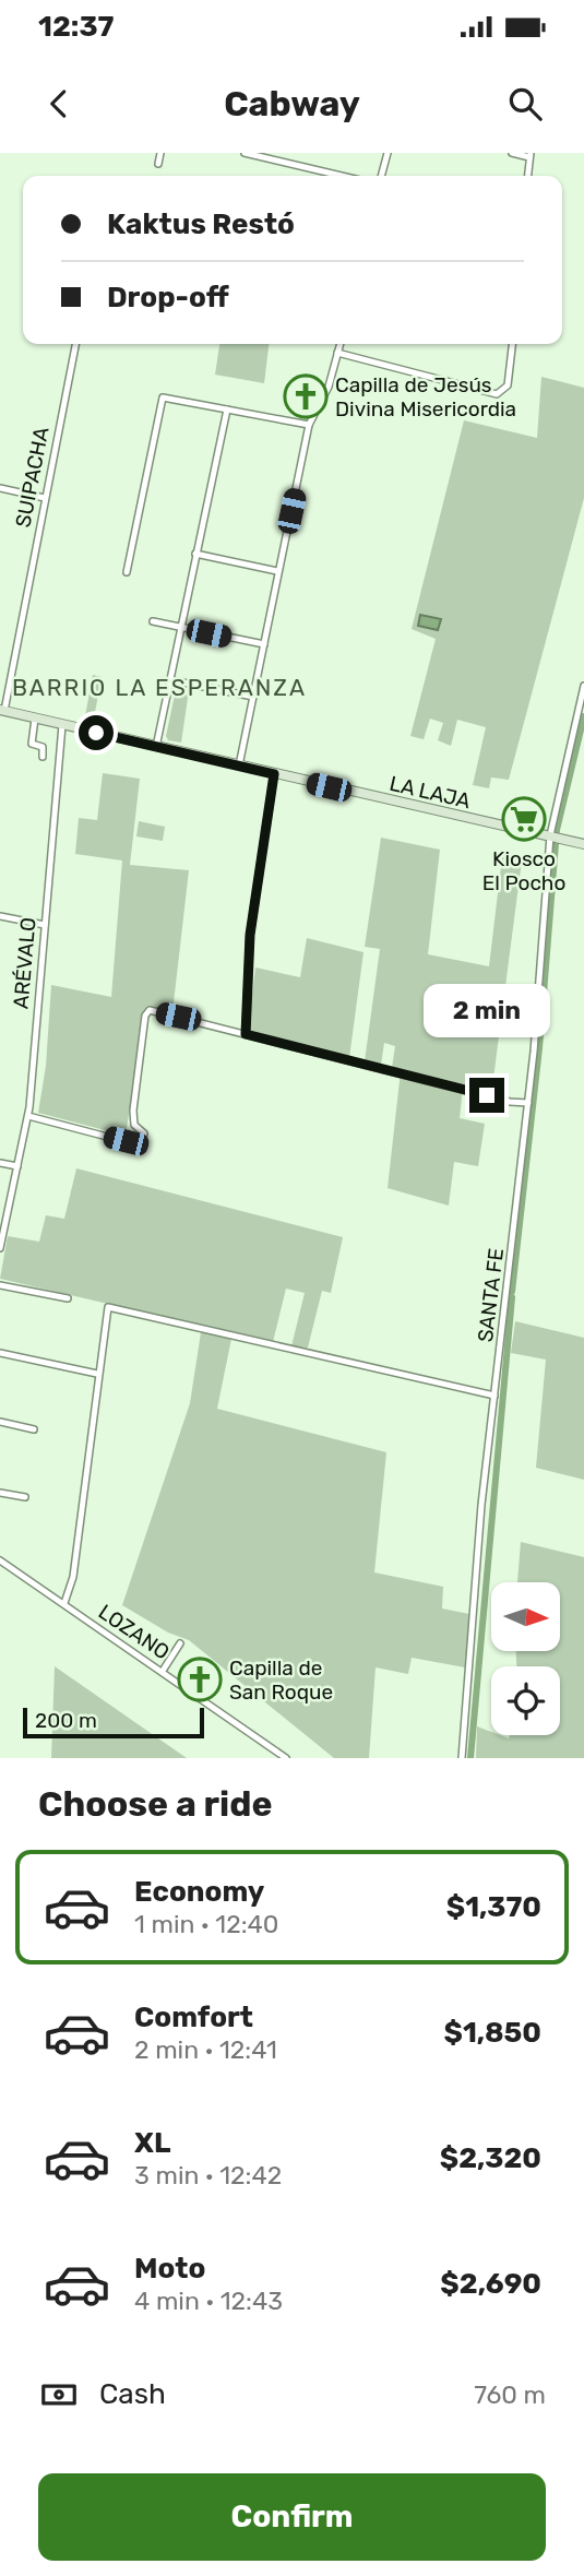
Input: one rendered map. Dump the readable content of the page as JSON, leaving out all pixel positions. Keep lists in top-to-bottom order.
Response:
{
  "streets": {
    "main road": ["LA LAJA"],
    "street": [
      "SUIPACHA",
      "ARÉVALO",
      "SANTA FE",
      "LOZANO"
    ]
  },
  "crossings": [
    ["SUIPACHA", "LA LAJA"],
    ["LA LAJA", "ARÉVALO"],
    ["LA LAJA", "SANTA FE"]
  ],
  "districts": ["BARRIO LA ESPERANZA"],
  "places": {
    "church": ["Capilla de Jesús Divina Misericordia", "Capilla de San Roque"],
    "supermarket": ["Kiosco El Pocho"]
  },
  "scale_bar": "200 m",
  "north": "right",
  "page": {
    "status": "12:37",
    "header": "Cabway",
    "banner": ["Kaktus Restó", "Drop-off"],
    "bubble": "2 min",
    "scale": "200 m",
    "heading": "Choose a ride",
    "list": [
      {
        "name": "Economy",
        "note": "1 min · 12:40",
        "value": "$1,370"
      },
      {
        "name": "Comfort",
        "note": "2 min · 12:41",
        "value": "$1,850"
      },
      {
        "name": "XL",
        "note": "3 min · 12:42",
        "value": "$2,320"
      },
      {
        "name": "Moto",
        "note": "4 min · 12:43",
        "value": "$2,690"
      }
    ],
    "pay": ["Cash", "760 m"],
    "buttons": "Confirm"
  }
}
